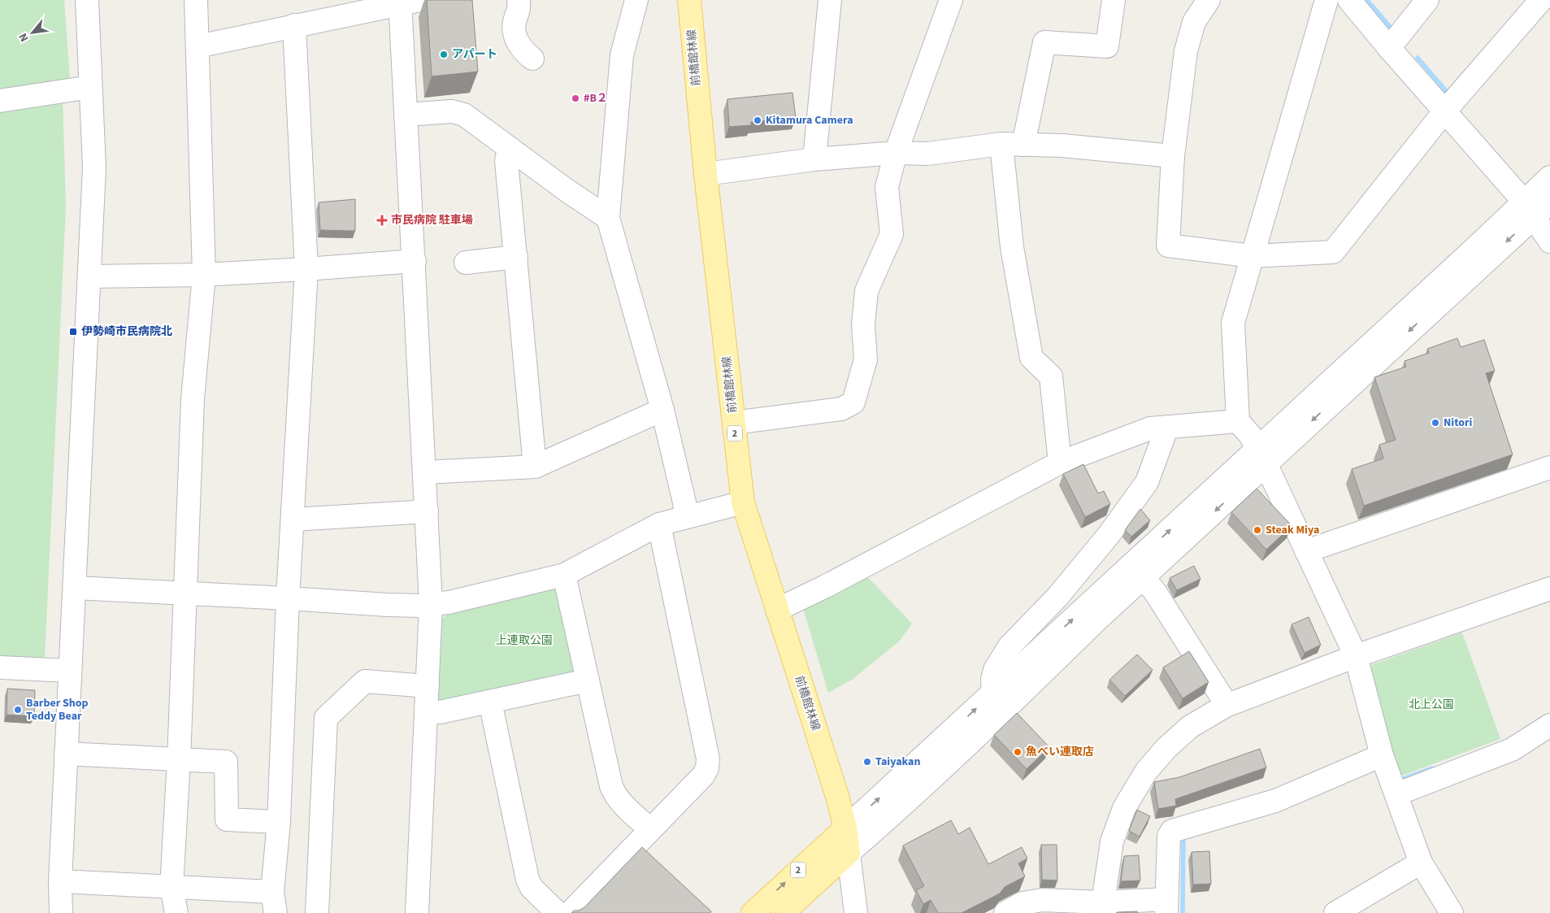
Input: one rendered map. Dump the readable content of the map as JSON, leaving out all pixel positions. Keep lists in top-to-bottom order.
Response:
{
  "streets": {
    "main road": ["前橋館林線", "2"]
  },
  "crossings": [
    ["前橋館林線", "2"]
  ],
  "parks": ["上連取公園", "北上公園"],
  "places": {
    "other": [
      "アパート",
      "#B２",
      "Kitamura Camera",
      "Nitori",
      "Steak Miya",
      "Barber Shop Teddy Bear",
      "魚べい連取店",
      "Taiyakan"
    ],
    "health": ["市民病院 駐車場"],
    "transit": ["伊勢崎市民病院北"]
  },
  "north": "bottom left"
}
